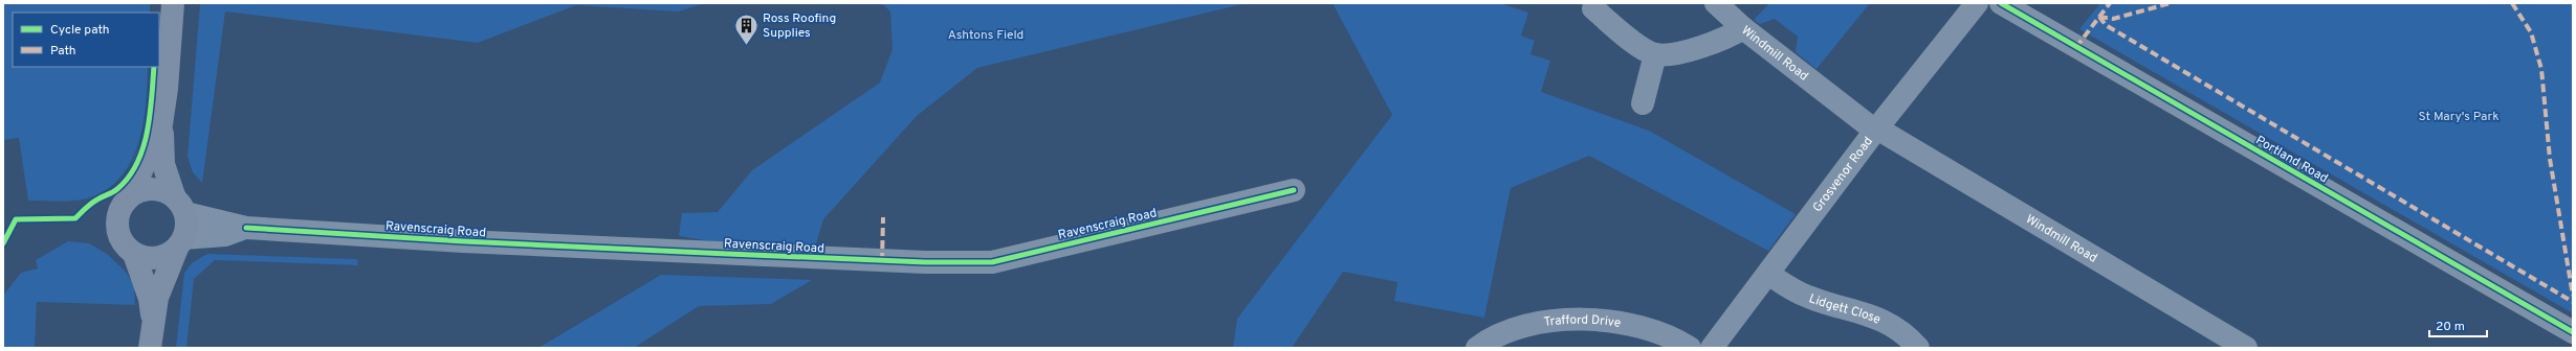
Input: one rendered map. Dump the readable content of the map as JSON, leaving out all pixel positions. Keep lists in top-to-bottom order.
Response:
{
  "streets": {
    "street": [
      "Windmill Road",
      "Portland Road",
      "Grosvenor Road",
      "Ravenscraig Road",
      "Lidgett Close",
      "Trafford Drive"
    ]
  },
  "crossings": [
    ["Windmill Road", "Grosvenor Road"],
    ["Grosvenor Road", "Lidgett Close"]
  ],
  "parks": ["Ashtons Field", "St Mary's Park"],
  "places": {
    "building": ["Ross Roofing Supplies"]
  },
  "legend": ["Cycle path", "Path"],
  "scale_bar": "20 m"
}
